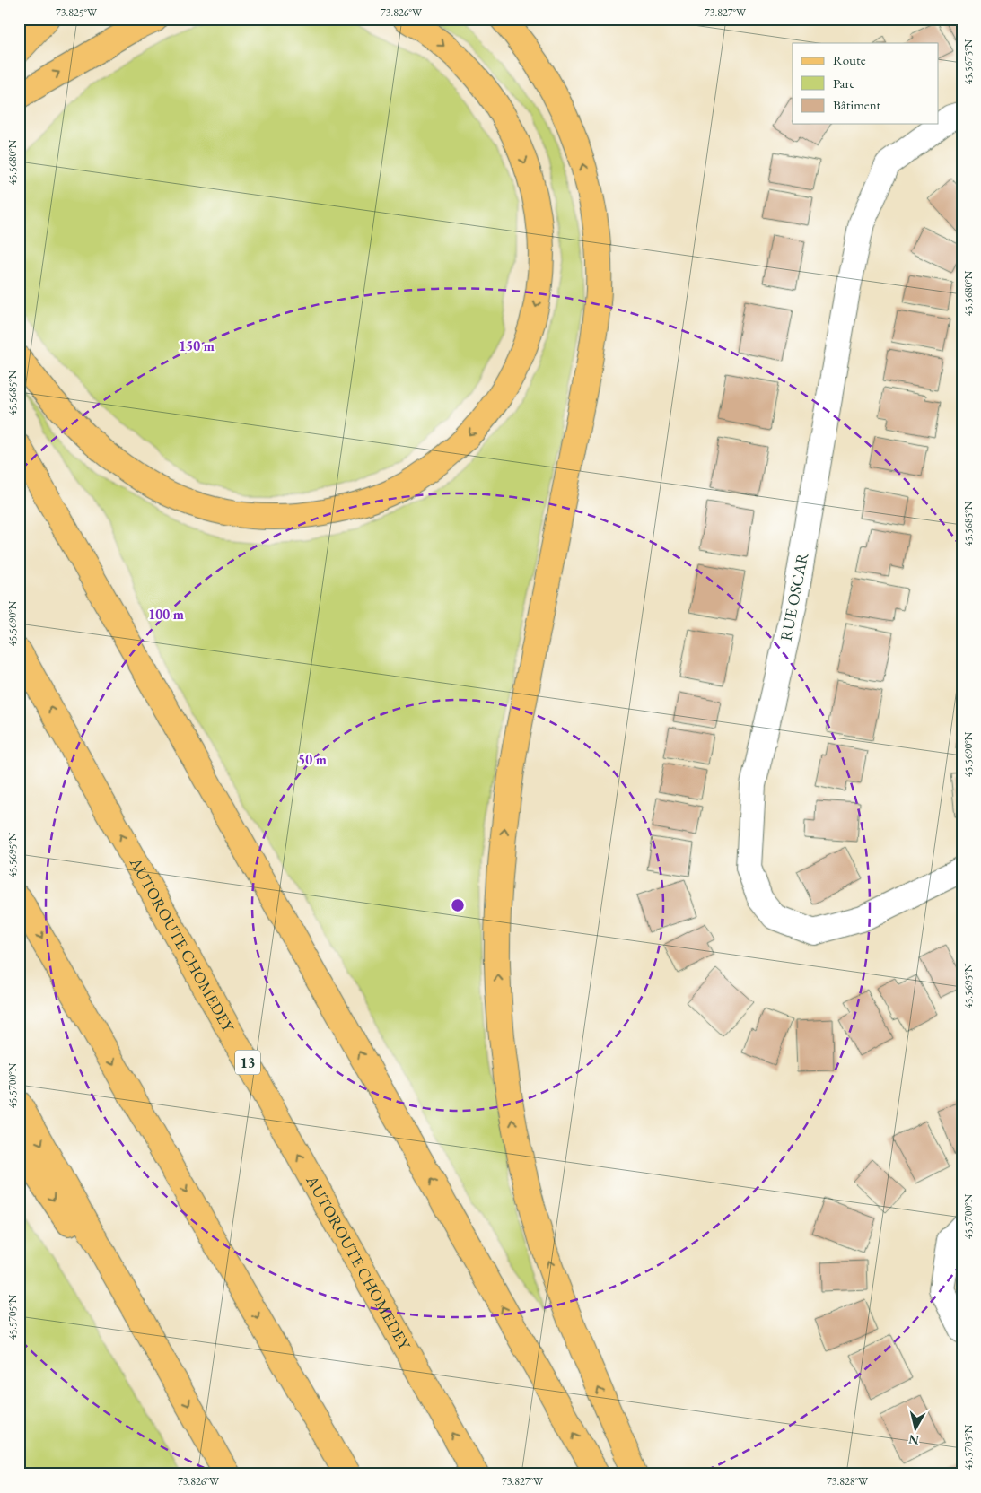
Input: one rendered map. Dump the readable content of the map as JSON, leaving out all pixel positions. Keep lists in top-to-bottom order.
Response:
{
  "streets": {
    "main road": ["AUTOROUTE CHOMEDEY", "13"],
    "street": ["RUE OSCAR"]
  },
  "legend": ["Route", "Parc", "Bâtiment"],
  "north": "bottom",
  "coordinates": [
    "73.825°W",
    "73.826°W",
    "73.827°W",
    "45.5675°N",
    "45.5680°N",
    "45.5685°N",
    "45.5690°N",
    "45.5695°N",
    "45.5700°N",
    "45.5705°N",
    "73.828°W"
  ],
  "rings": ["150 m", "100 m", "50 m"]
}
